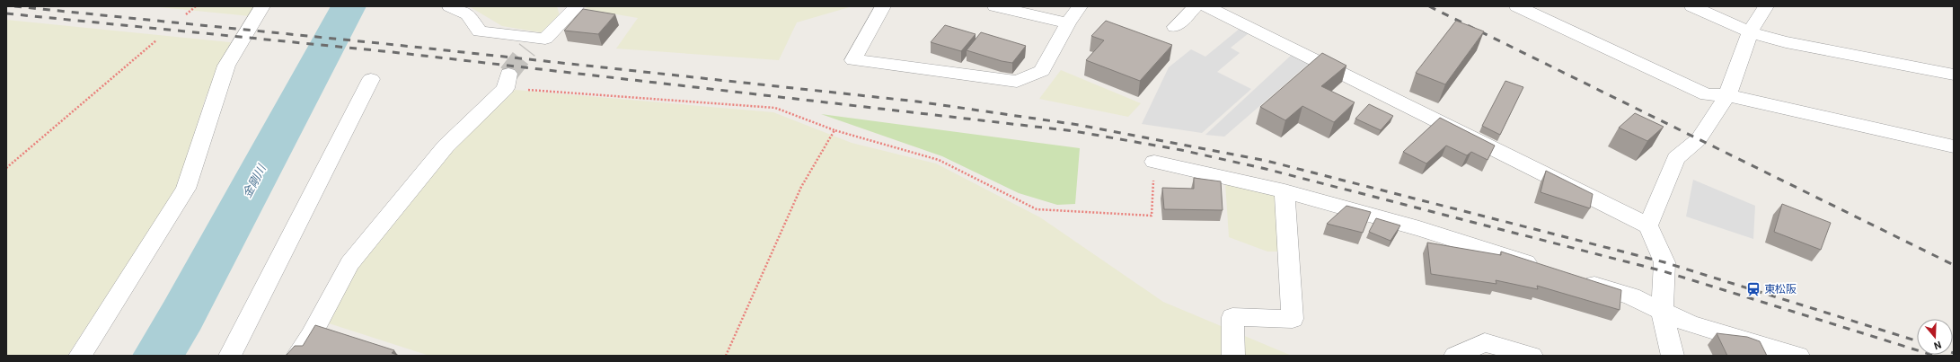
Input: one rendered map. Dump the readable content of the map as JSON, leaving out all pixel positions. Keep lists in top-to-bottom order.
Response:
{
  "water": ["金剛川"],
  "places": {
    "station": ["東松阪"]
  },
  "north": "bottom"
}
